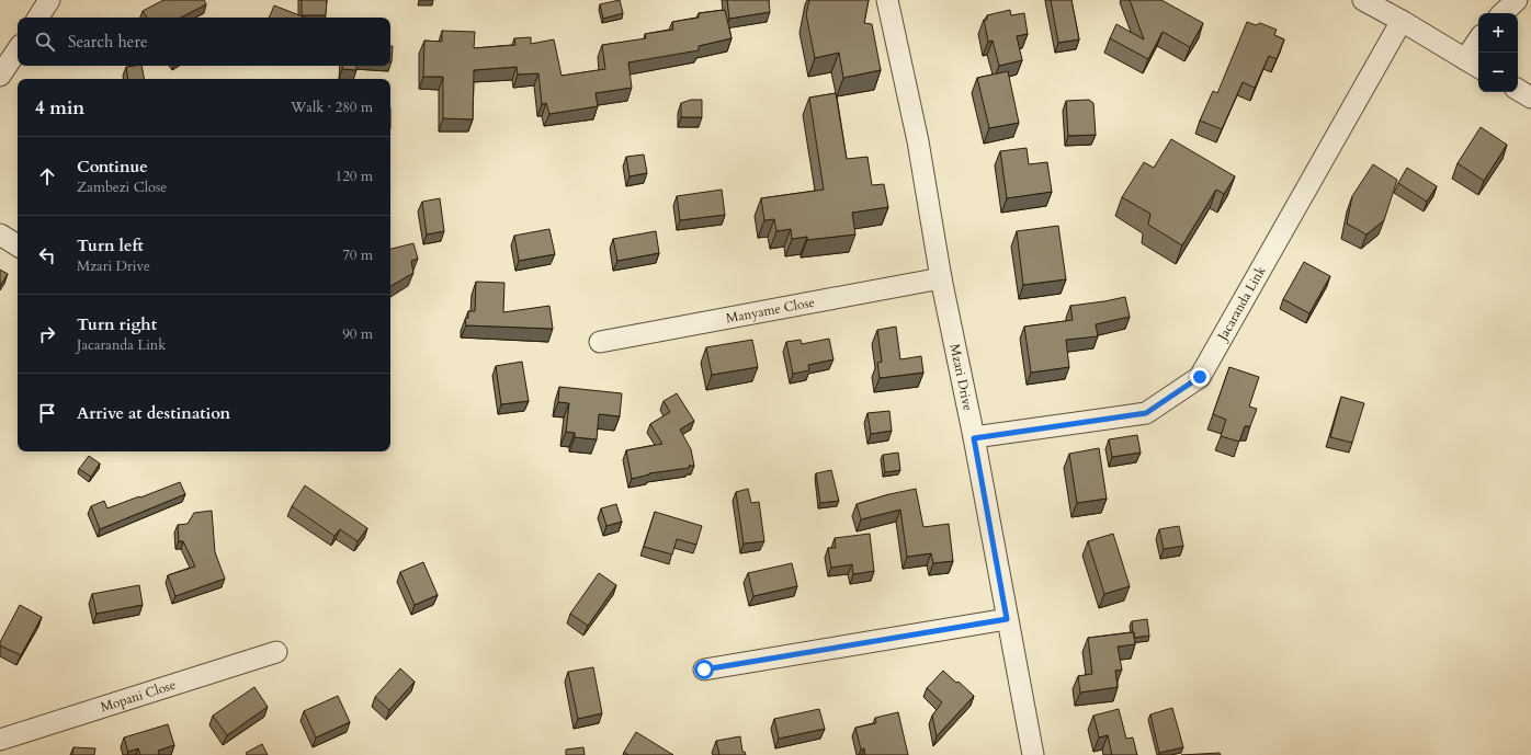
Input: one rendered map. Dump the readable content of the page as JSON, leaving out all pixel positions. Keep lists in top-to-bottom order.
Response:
{
  "streets": {
    "street": [
      "Jacaranda Link",
      "Manyame Close",
      "Mzari Drive",
      "Mopani Close"
    ]
  },
  "crossings": [
    ["Jacaranda Link", "Mzari Drive"],
    ["Manyame Close", "Mzari Drive"]
  ],
  "page": {
    "map_buttons": ["+", "−"],
    "search": "Search here",
    "heading": ["4 min", "Walk · 280 m"],
    "list": [
      ["Continue", "Zambezi Close", "120 m"],
      ["Turn left", "Mzari Drive", "70 m"],
      ["Turn right", "Jacaranda Link", "90 m"],
      "Arrive at destination"
    ]
  }
}
